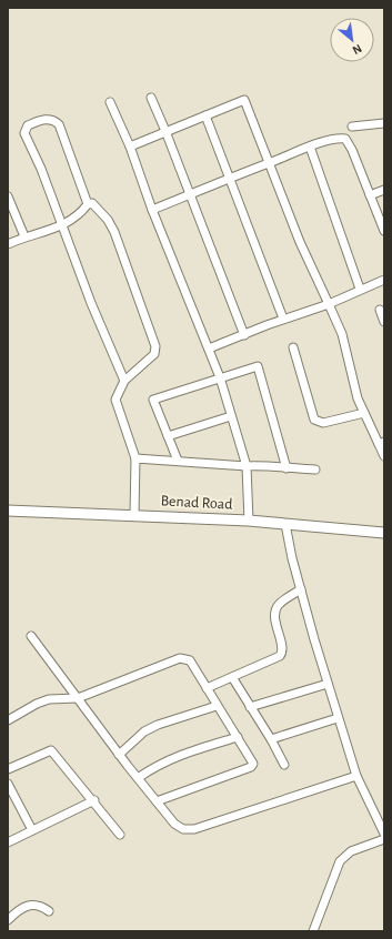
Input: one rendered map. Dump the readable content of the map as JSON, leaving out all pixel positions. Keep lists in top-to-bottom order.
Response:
{
  "streets": {
    "main road": ["Benad Road"]
  },
  "north": "bottom right"
}
